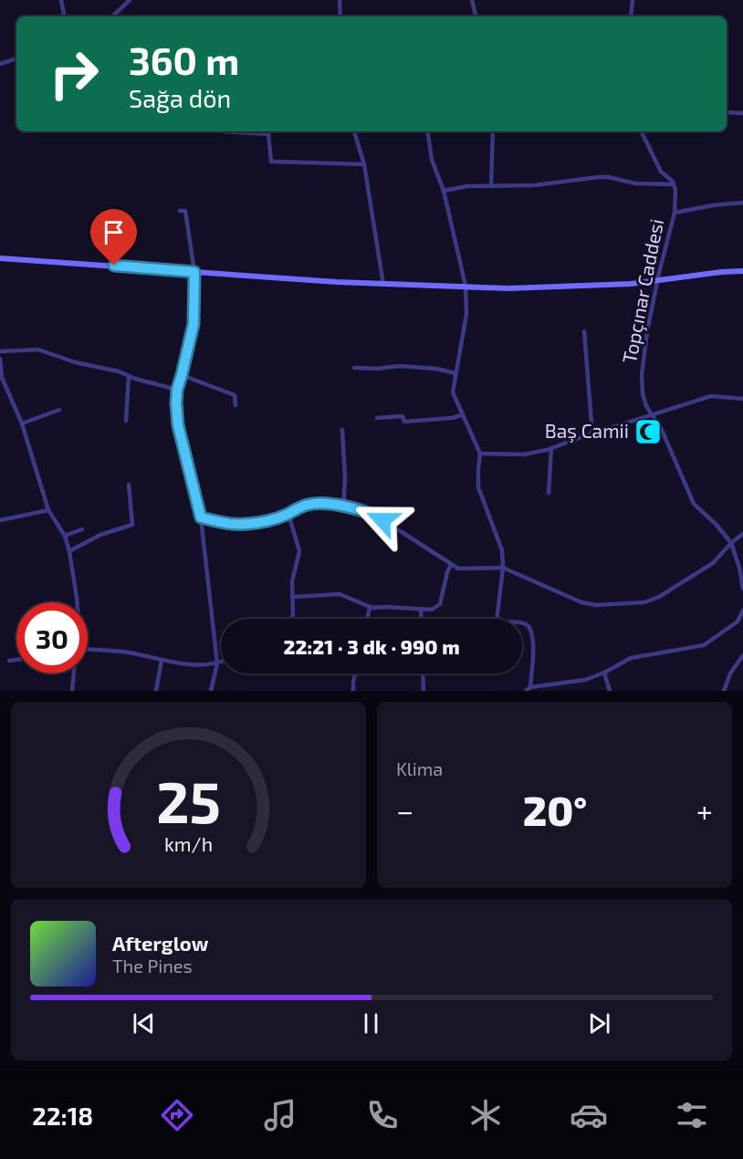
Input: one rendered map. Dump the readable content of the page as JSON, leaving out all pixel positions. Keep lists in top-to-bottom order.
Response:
{
  "streets": {
    "street": ["Topçınar Caddesi"]
  },
  "places": {
    "mosque": ["Baş Camii"]
  },
  "page": {
    "turn": ["360 m", "Sağa dön"],
    "limit": "30",
    "trip": "22:21 · 3 dk · 990 m",
    "tile": "Klima",
    "heat": ["−", "20°", "+"],
    "song": ["Afterglow", "The Pines"],
    "tabs": "22:18",
    "gauge": ["25", "km/h"]
  }
}
